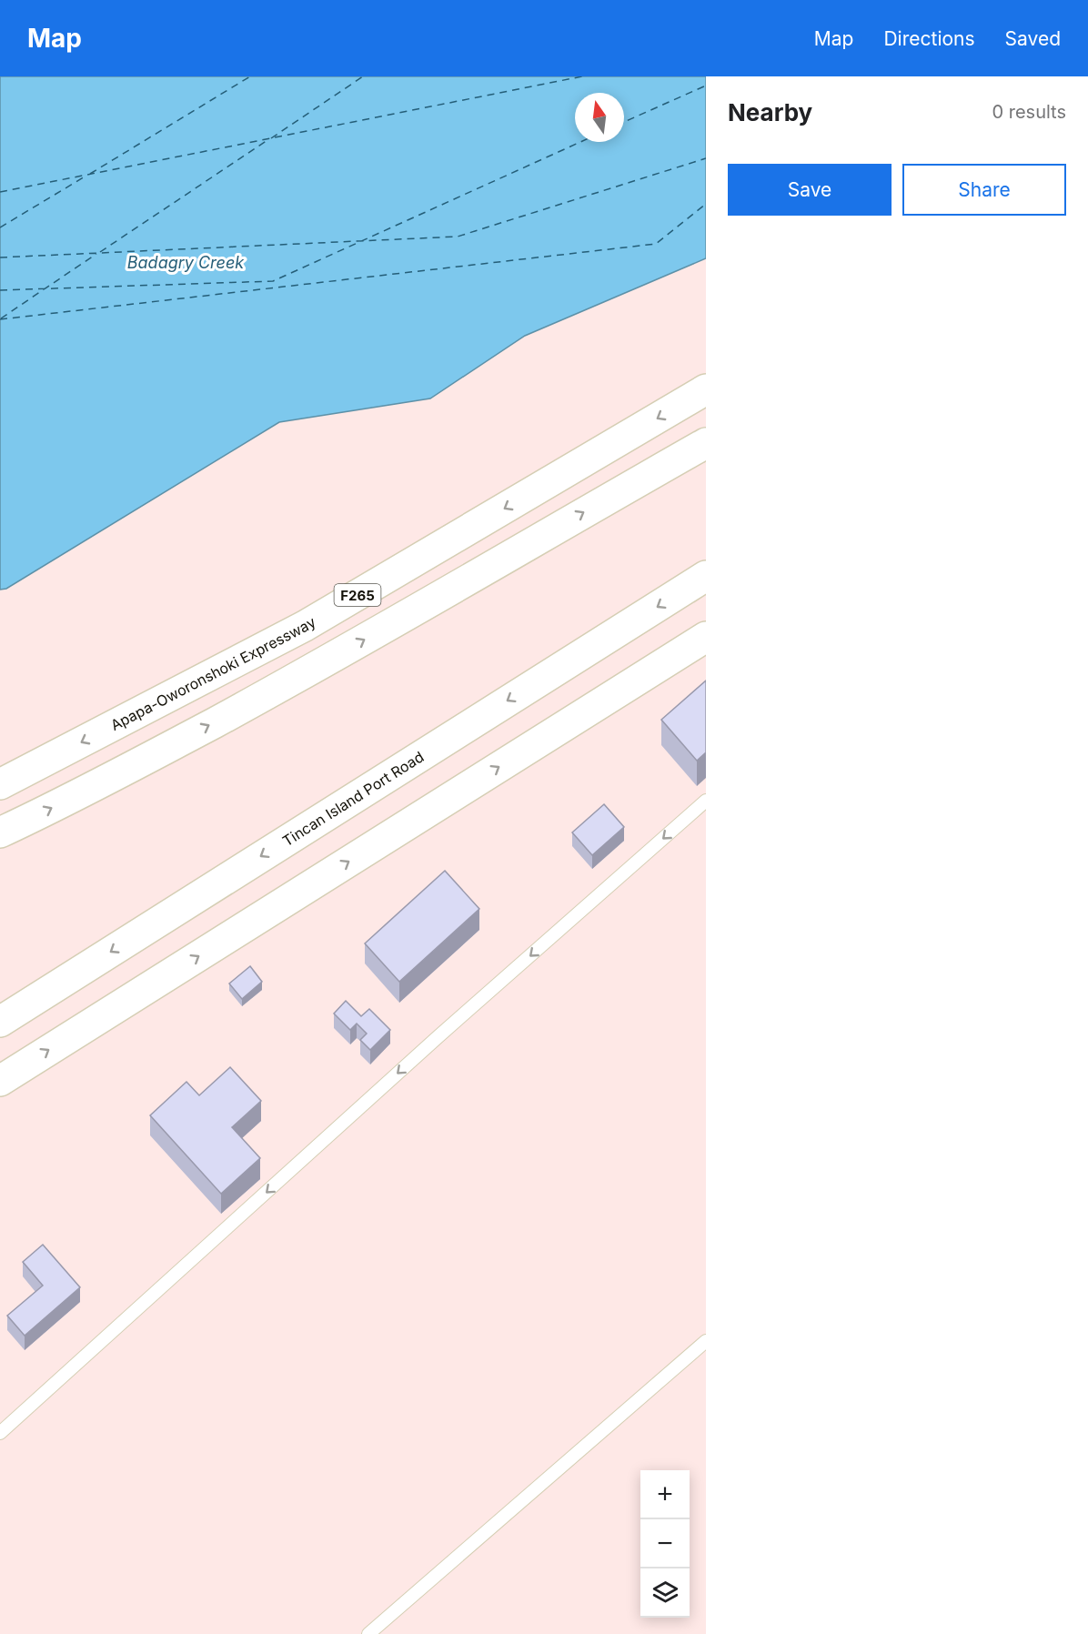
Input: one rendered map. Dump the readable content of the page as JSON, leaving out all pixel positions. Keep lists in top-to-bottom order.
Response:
{
  "streets": {
    "main road": ["F265", "Apapa-Oworonshoki Expressway", "Tincan Island Port Road"]
  },
  "water": ["Badagry Creek"],
  "north": "top",
  "page": {
    "header": "Map",
    "nav": ["Map", "Directions", "Saved"],
    "heading": ["Nearby", "0 results"],
    "buttons": ["Save", "Share"],
    "map_buttons": ["+", "−"]
  }
}
